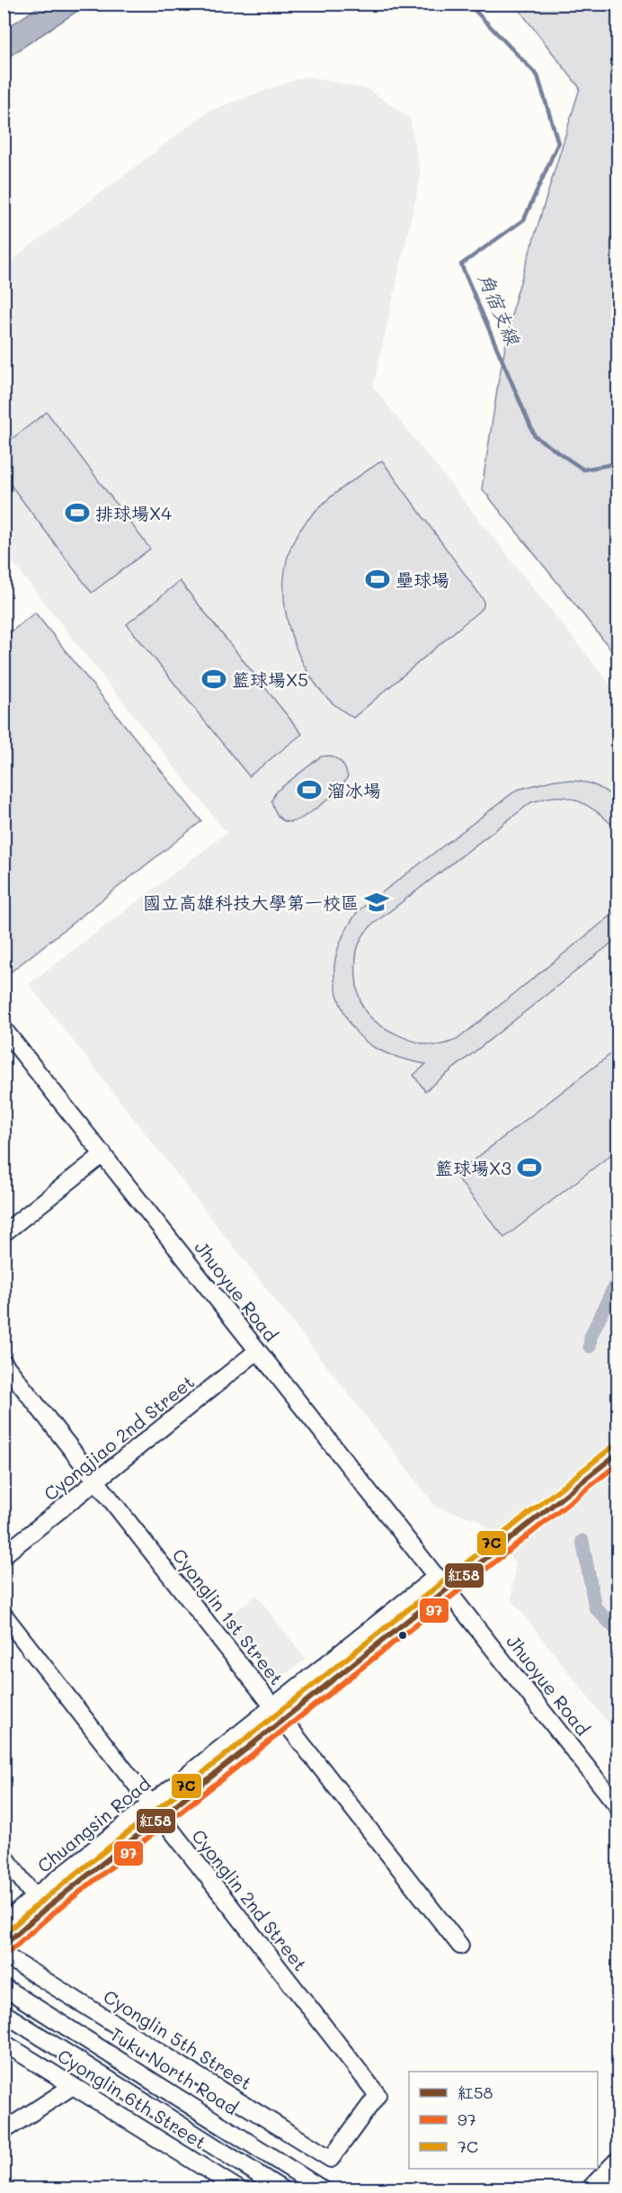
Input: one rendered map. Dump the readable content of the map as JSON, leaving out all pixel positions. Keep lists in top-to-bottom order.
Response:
{
  "streets": {
    "street": [
      "Jhuoyue Road",
      "Cyongjiao 2nd Street",
      "Cyonglin 1st Street",
      "Chuangsin Road",
      "Cyonglin 2nd Street",
      "Cyonglin 5th Street",
      "Tuku North Road",
      "Cyonglin 6th Street"
    ]
  },
  "crossings": [
    ["Jhuoyue Road", "Cyongjiao 2nd Street"],
    ["Jhuoyue Road", "Chuangsin Road"],
    ["Cyongjiao 2nd Street", "Cyonglin 1st Street"],
    ["Cyonglin 1st Street", "Chuangsin Road"],
    ["Chuangsin Road", "Cyonglin 2nd Street"],
    ["Cyonglin 2nd Street", "Cyonglin 5th Street"]
  ],
  "water": ["角宿支線"],
  "places": {
    "sports": [
      "排球場X4",
      "壘球場",
      "籃球場X5",
      "溜冰場",
      "籃球場X3"
    ],
    "school or university": ["國立高雄科技大學第一校區"]
  },
  "lines": ["transit line 7C", "transit line 紅58", "transit line 97"],
  "legend": ["紅58", "97", "7C"]
}
